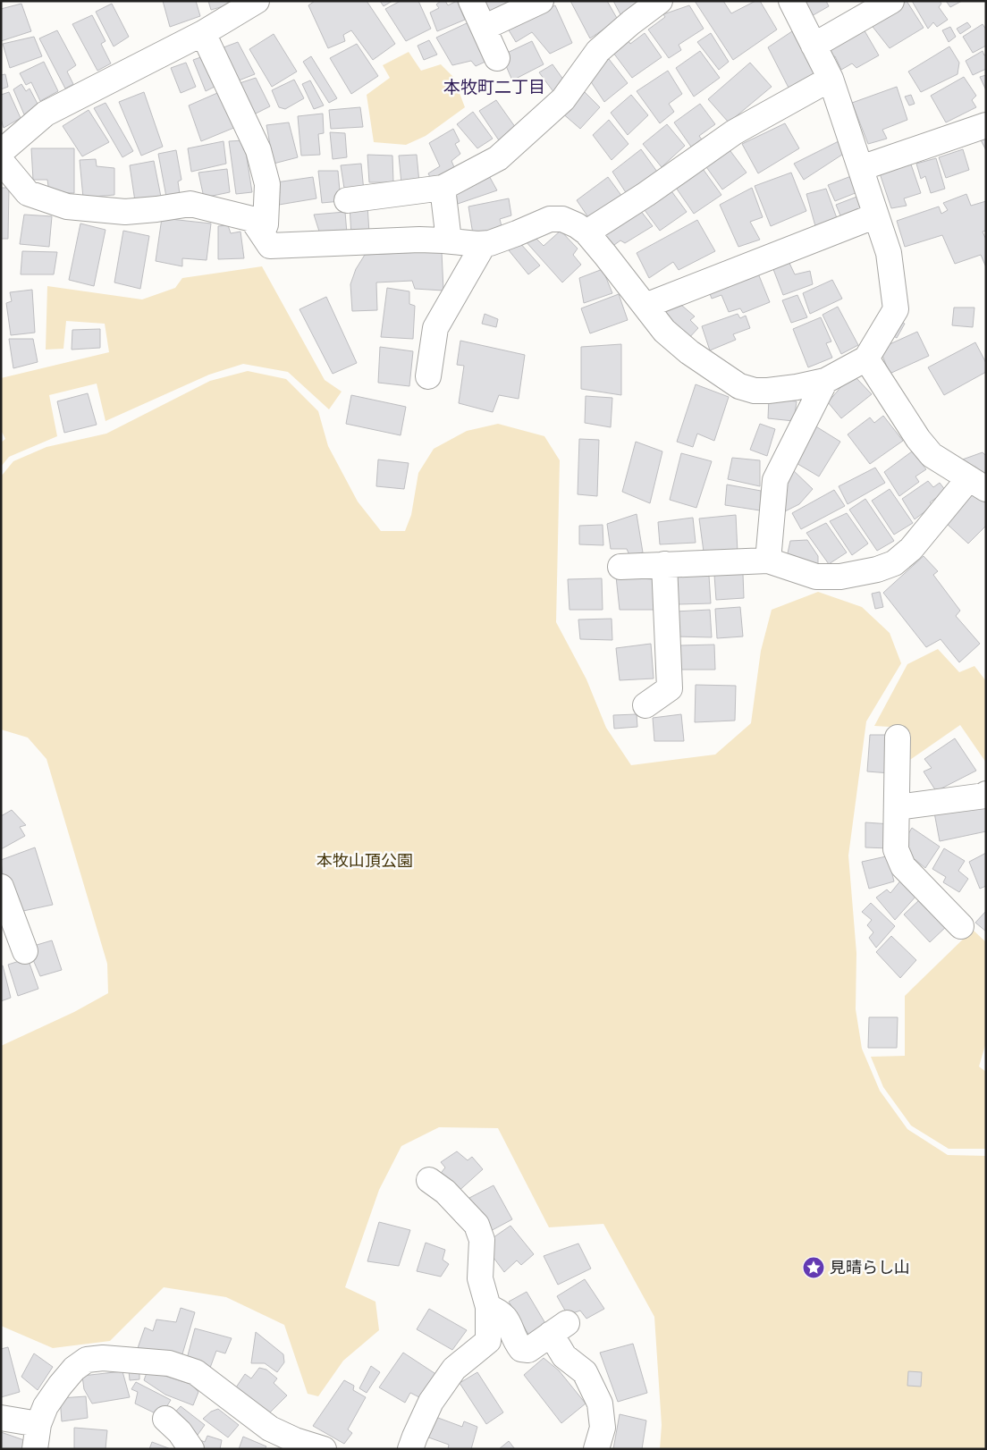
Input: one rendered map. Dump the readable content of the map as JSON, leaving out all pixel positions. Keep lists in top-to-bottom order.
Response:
{
  "districts": ["本牧町二丁目"],
  "parks": ["本牧山頂公園"],
  "places": {
    "place": ["見晴らし山"]
  }
}
